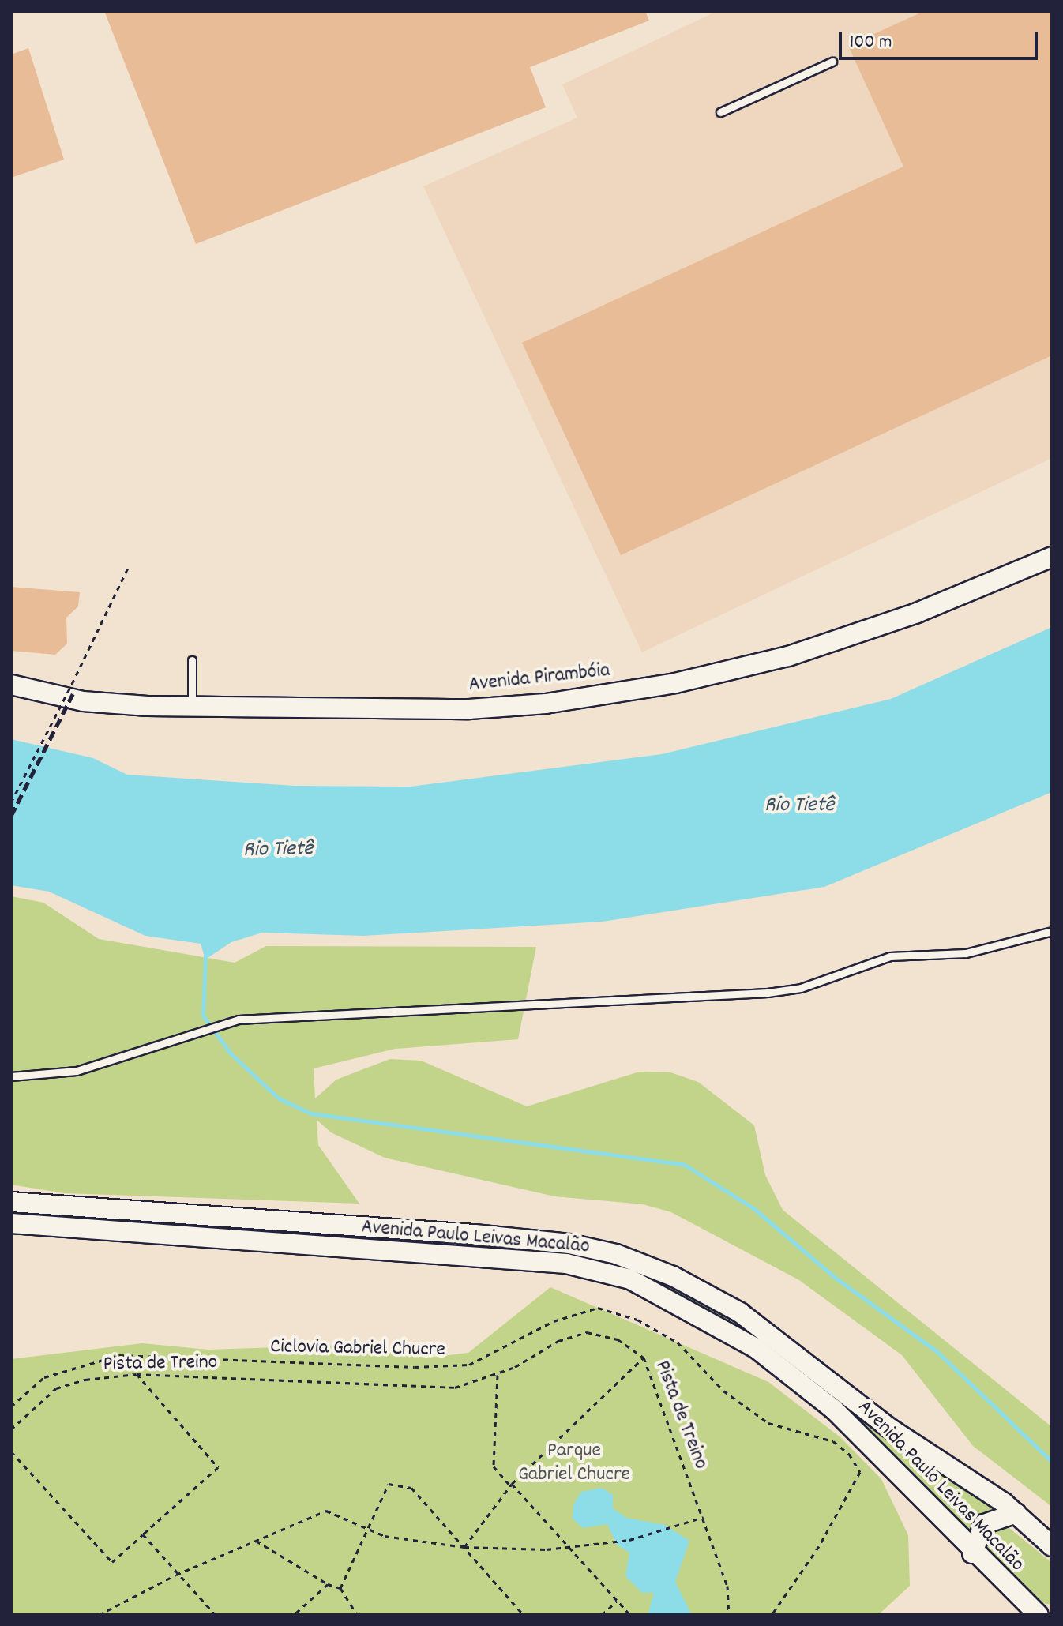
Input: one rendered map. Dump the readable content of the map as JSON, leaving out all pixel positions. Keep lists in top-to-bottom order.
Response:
{
  "streets": {
    "main road": ["Avenida Pirambóia", "Avenida Paulo Leivas Macalão"],
    "path": ["Ciclovia Gabriel Chucre", "Pista de Treino"]
  },
  "water": ["Rio Tietê"],
  "parks": ["Parque Gabriel Chucre"],
  "scale_bar": "100 m"
}
